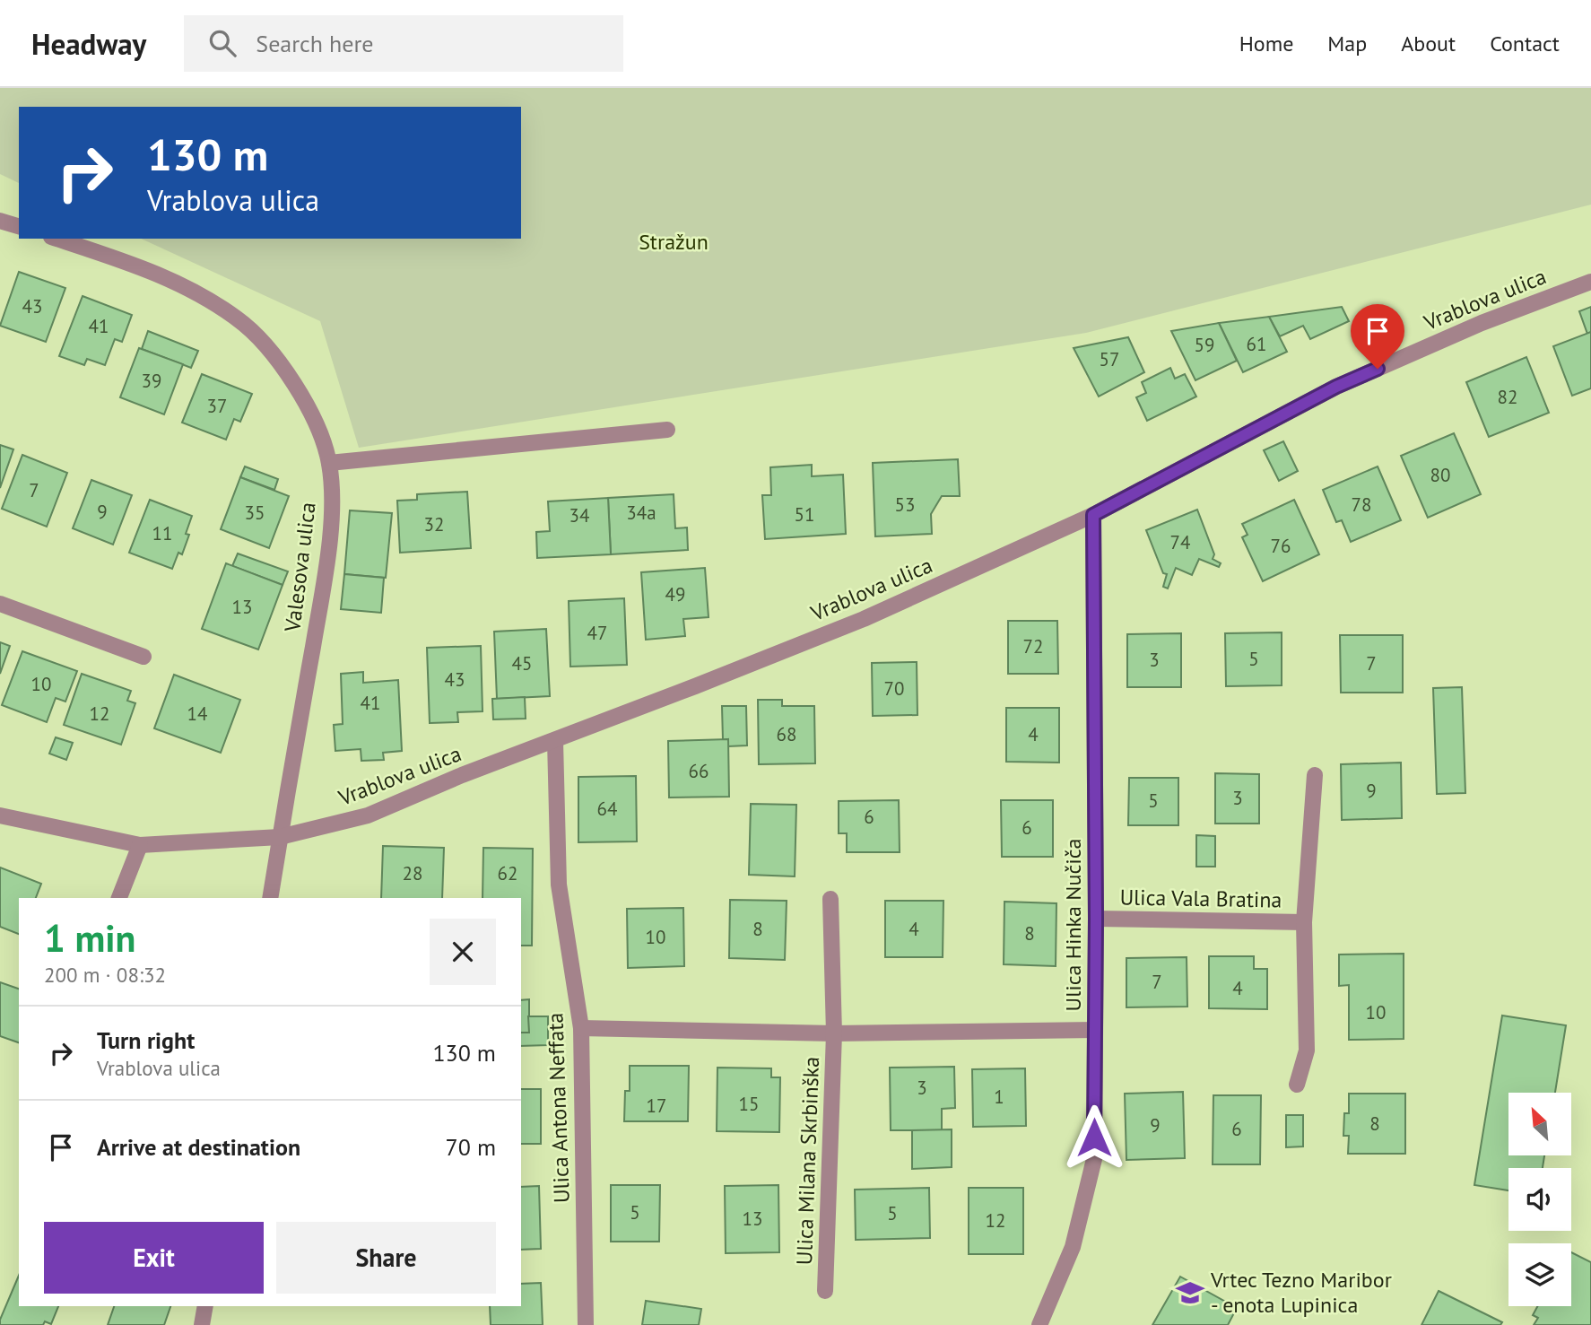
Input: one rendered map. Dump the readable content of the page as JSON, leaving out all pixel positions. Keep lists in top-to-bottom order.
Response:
{
  "streets": {
    "street": [
      "Vrablova ulica",
      "Valesova ulica",
      "Ulica Vala Bratina",
      "Ulica Hinka Nučiča",
      "Ulica Antona Neffata",
      "Ulica Milana Skrbinška"
    ]
  },
  "crossings": [
    ["Vrablova ulica", "Valesova ulica"],
    ["Vrablova ulica", "Ulica Hinka Nučiča"],
    ["Vrablova ulica", "Ulica Antona Neffata"],
    ["Ulica Vala Bratina", "Ulica Hinka Nučiča"],
    ["Ulica Hinka Nučiča", "Ulica Milana Skrbinška"],
    ["Ulica Antona Neffata", "Ulica Milana Skrbinška"]
  ],
  "parks": ["Stražun"],
  "places": {
    "school or university": ["Vrtec Tezno Maribor - enota Lupinica"]
  },
  "house_numbers": [
    "43",
    "41",
    "61",
    "59",
    "57",
    "39",
    "82",
    "37",
    "80",
    "7",
    "53",
    "78",
    "9",
    "35",
    "34a",
    "51",
    "34",
    "32",
    "11",
    "74",
    "76",
    "49",
    "13",
    "47",
    "72",
    "5",
    "3",
    "45",
    "7",
    "43",
    "10",
    "70",
    "41",
    "12",
    "14",
    "68",
    "4",
    "66",
    "9",
    "3",
    "5",
    "64",
    "6",
    "6",
    "28",
    "62",
    "8",
    "4",
    "8",
    "10",
    "7",
    "4",
    "10",
    "3",
    "1",
    "15",
    "17",
    "8",
    "9",
    "6",
    "5",
    "5",
    "13",
    "12"
  ],
  "north": "top left",
  "page": {
    "header": "Headway",
    "search": "Search here",
    "nav": [
      "Home",
      "Map",
      "About",
      "Contact"
    ],
    "turn": ["130 m", "Vrablova ulica"],
    "heading": ["1 min", "200 m · 08:32"],
    "list": [
      {
        "name": "Turn right",
        "note": "Vrablova ulica",
        "value": "130 m"
      },
      {
        "name": "Arrive at destination",
        "value": "70 m"
      }
    ],
    "buttons": ["Exit", "Share"]
  }
}
